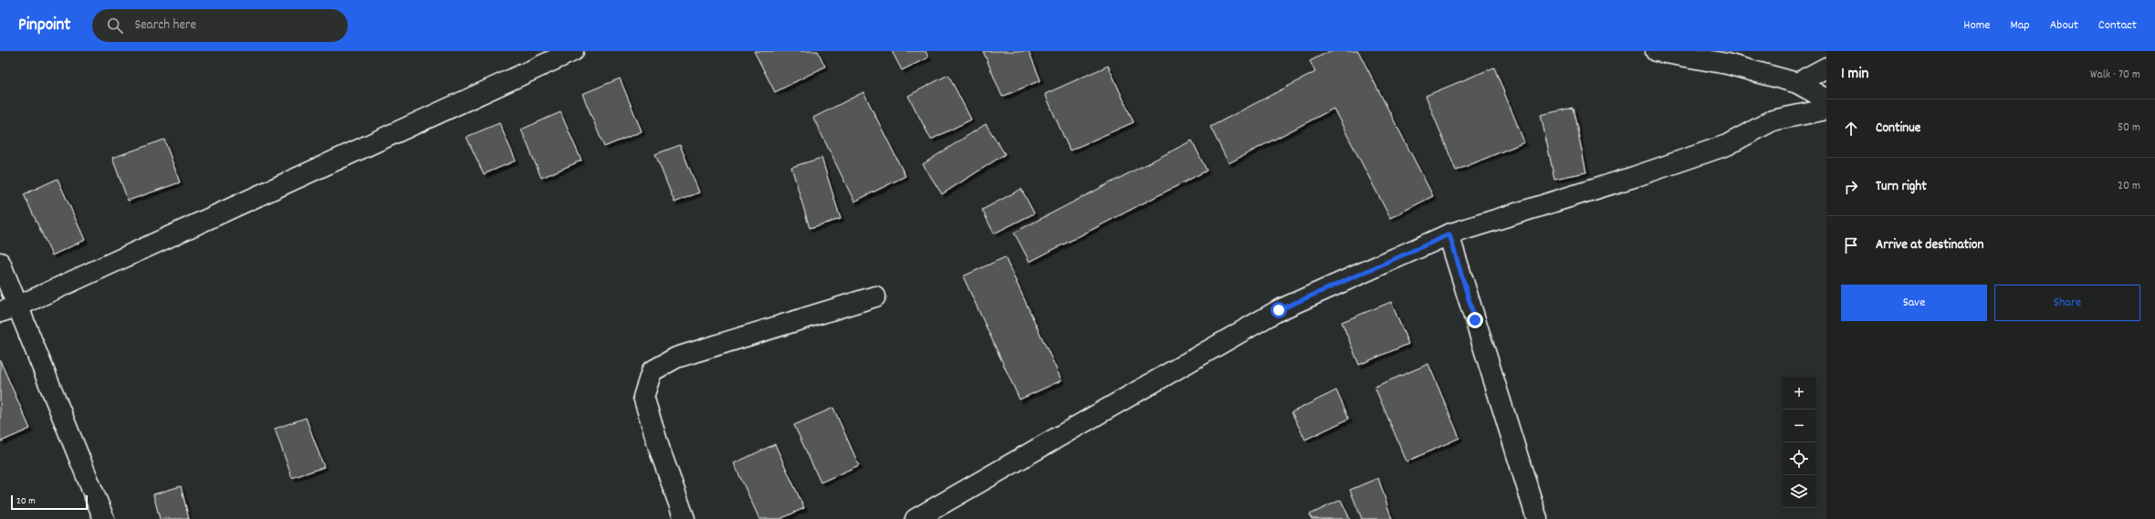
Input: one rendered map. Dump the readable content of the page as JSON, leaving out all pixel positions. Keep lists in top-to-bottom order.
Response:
{
  "scale_bar": "20 m",
  "page": {
    "header": "Pinpoint",
    "search": "Search here",
    "nav": [
      "Home",
      "Map",
      "About",
      "Contact"
    ],
    "heading": ["1 min", "Walk · 70 m"],
    "list": [
      ["Continue", "50 m"],
      ["Turn right", "20 m"],
      "Arrive at destination"
    ],
    "buttons": ["Save", "Share"],
    "map_buttons": ["+", "−"],
    "scale": "20 m"
  }
}
